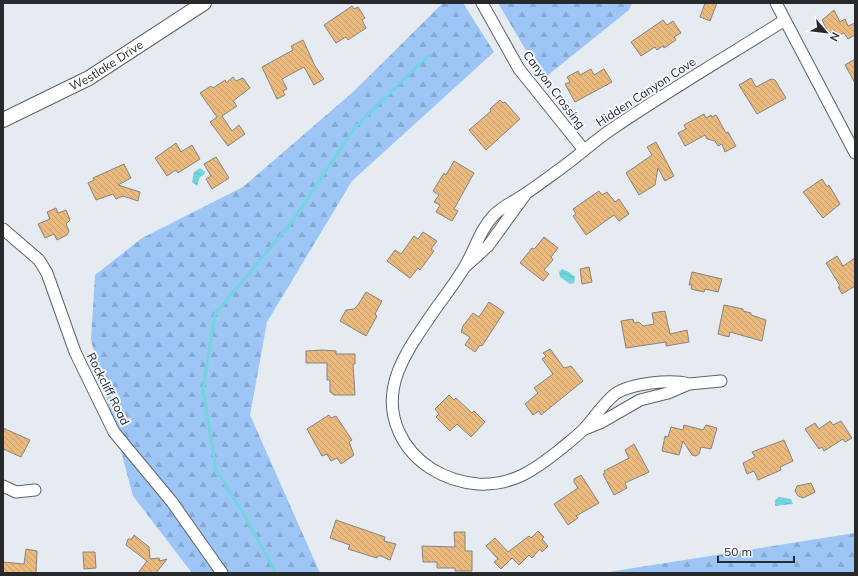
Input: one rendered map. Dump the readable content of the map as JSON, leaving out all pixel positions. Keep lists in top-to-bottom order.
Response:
{
  "streets": {
    "street": [
      "Westlake Drive",
      "Canyon Crossing",
      "Hidden Canyon Cove",
      "Rockcliff Road"
    ]
  },
  "crossings": [
    ["Canyon Crossing", "Hidden Canyon Cove"]
  ],
  "scale_bar": "50 m",
  "north": "bottom right"
}
